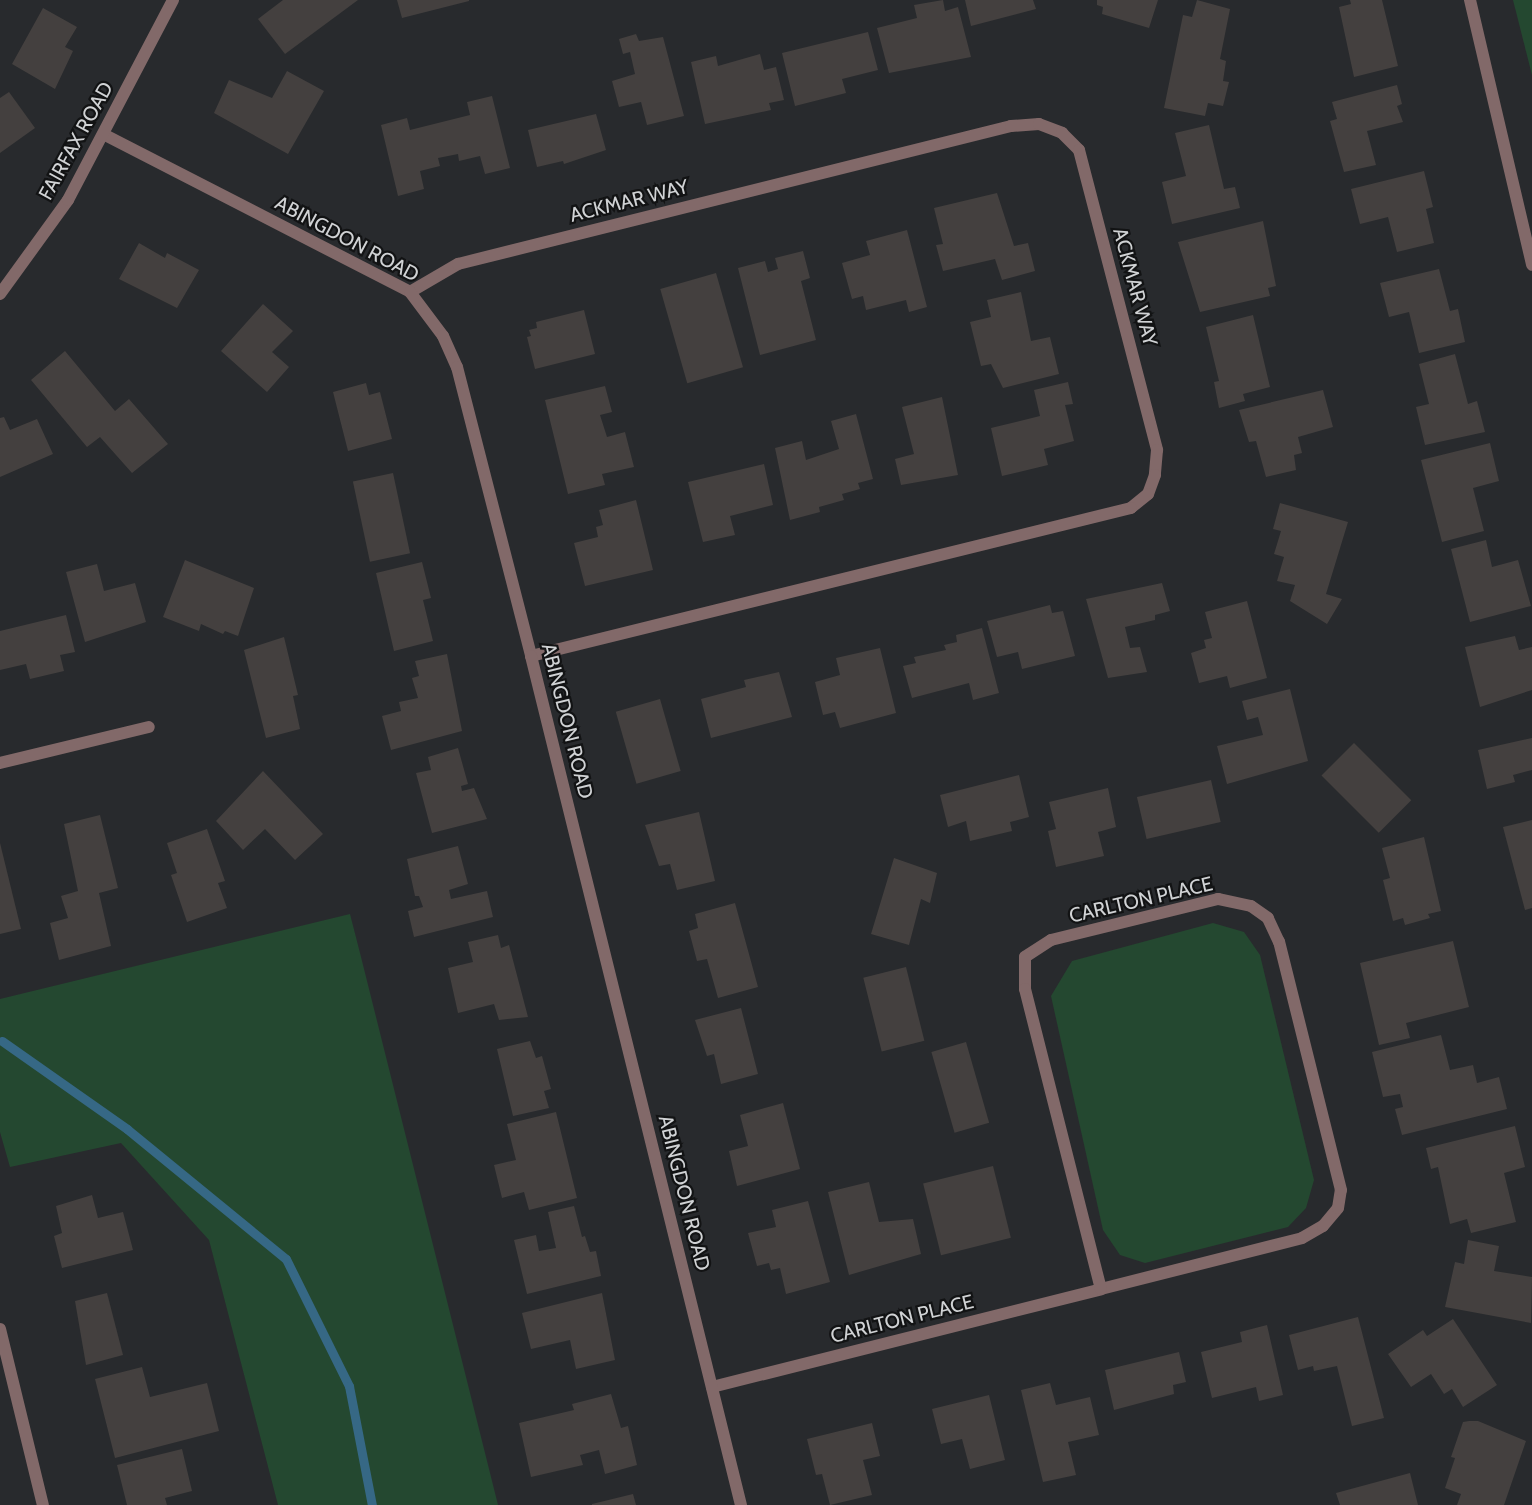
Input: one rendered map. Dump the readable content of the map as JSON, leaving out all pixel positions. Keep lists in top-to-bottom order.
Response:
{
  "streets": {
    "street": [
      "FAIRFAX ROAD",
      "ACKMAR WAY",
      "ABINGDON ROAD",
      "CARLTON PLACE"
    ]
  },
  "crossings": [
    ["FAIRFAX ROAD", "ABINGDON ROAD"],
    ["ACKMAR WAY", "ABINGDON ROAD"],
    ["ABINGDON ROAD", "CARLTON PLACE"]
  ]
}
